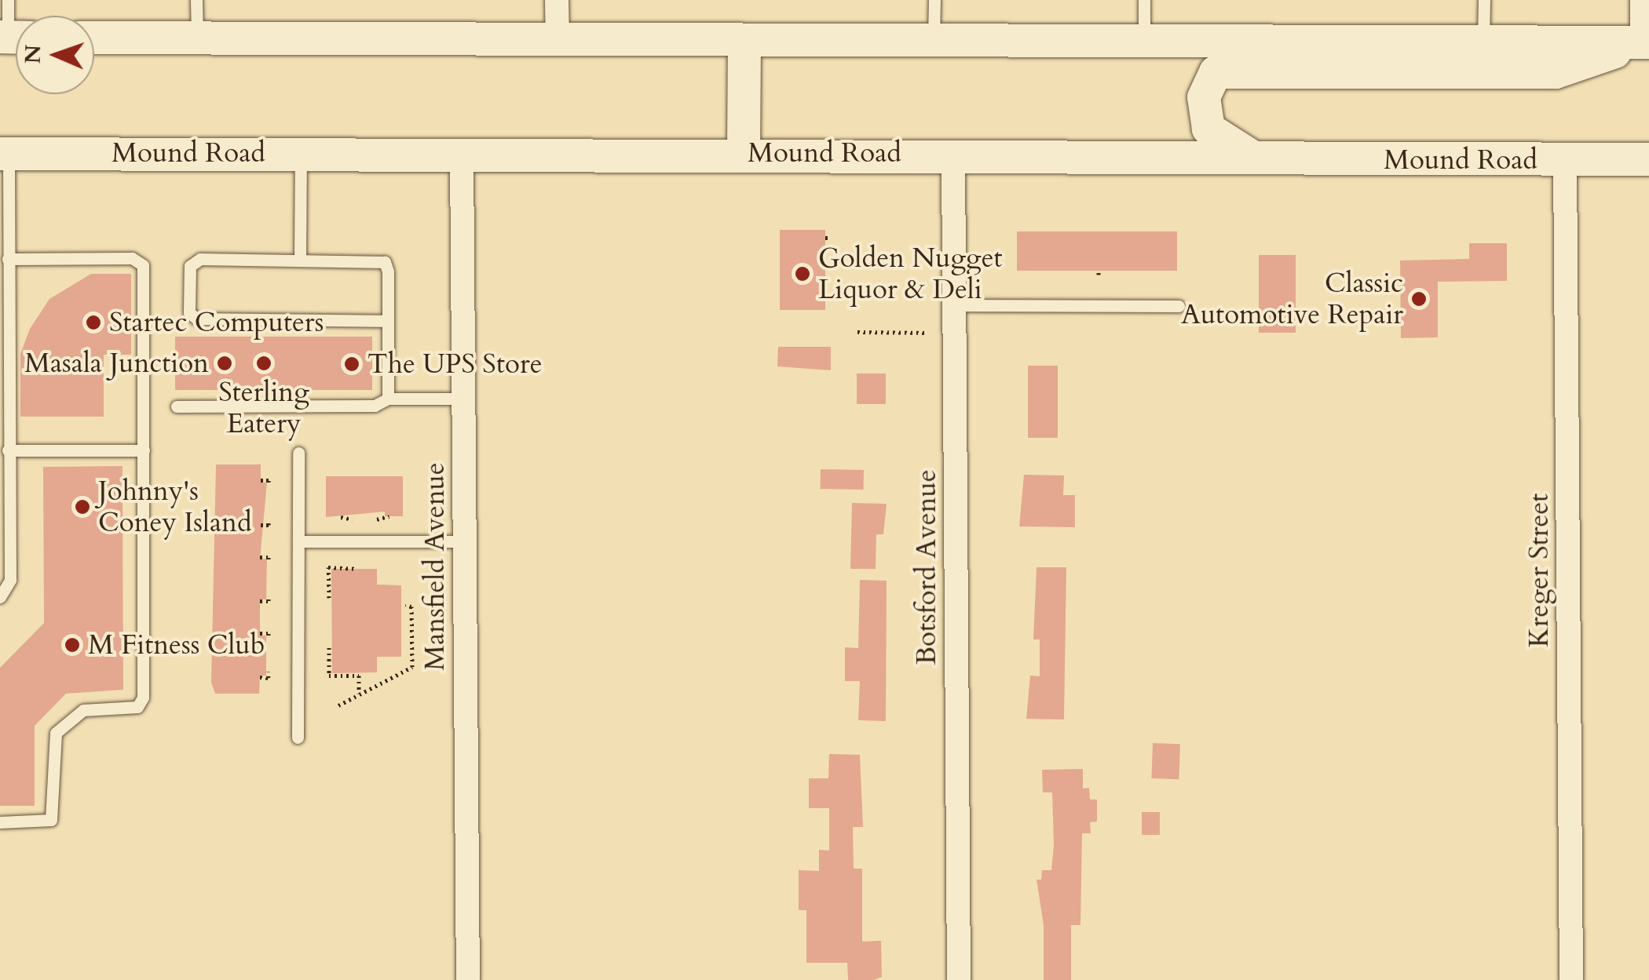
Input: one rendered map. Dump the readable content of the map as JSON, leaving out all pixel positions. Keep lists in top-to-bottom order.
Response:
{
  "streets": {
    "main road": ["Mound Road"],
    "street": ["Mansfield Avenue", "Botsford Avenue", "Kreger Street"]
  },
  "crossings": [
    ["Mound Road", "Mansfield Avenue"],
    ["Mound Road", "Botsford Avenue"],
    ["Mound Road", "Kreger Street"]
  ],
  "places": [
    "Golden Nugget Liquor & Deli",
    "Classic Automotive Repair",
    "Startec Computers",
    "Masala Junction",
    "Sterling Eatery",
    "The UPS Store",
    "Johnny's Coney Island",
    "M Fitness Club"
  ],
  "north": "left"
}
